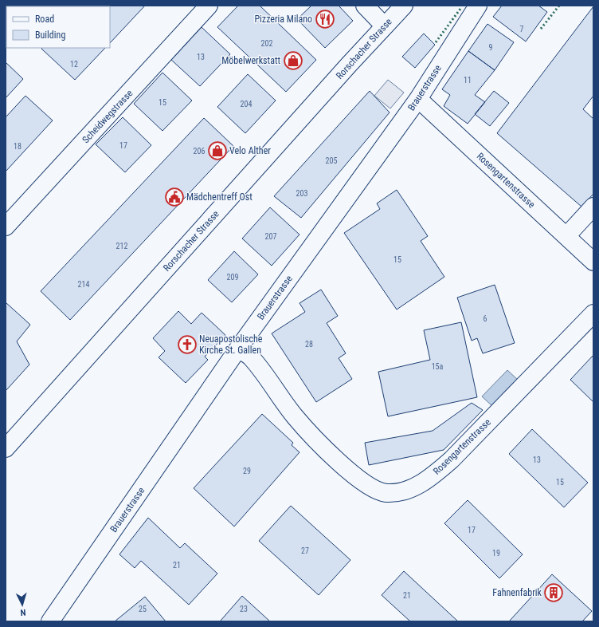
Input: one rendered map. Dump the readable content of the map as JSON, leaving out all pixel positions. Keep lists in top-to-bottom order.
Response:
{
  "streets": {
    "street": [
      "Rorschacher Strasse",
      "Brauerstrasse",
      "Scheidwegstrasse",
      "Rosengartenstrasse"
    ]
  },
  "crossings": [
    ["Brauerstrasse", "Rosengartenstrasse"]
  ],
  "places": {
    "restaurant": ["Pizzeria Milano"],
    "shop": ["Möbelwerkstatt", "Velo Alther"],
    "public building": ["Mädchentreff Ost"],
    "church": ["Neuapostolische Kirche St. Gallen"],
    "building": ["Fahnenfabrik"]
  },
  "house_numbers": [
    "7",
    "202",
    "9",
    "13",
    "12",
    "11",
    "15",
    "204",
    "17",
    "18",
    "206",
    "205",
    "203",
    "207",
    "212",
    "15",
    "209",
    "214",
    "6",
    "28",
    "15a",
    "13",
    "29",
    "15",
    "17",
    "27",
    "19",
    "21",
    "21",
    "25",
    "23"
  ],
  "legend": ["Road", "Building"],
  "north": "bottom"
}
